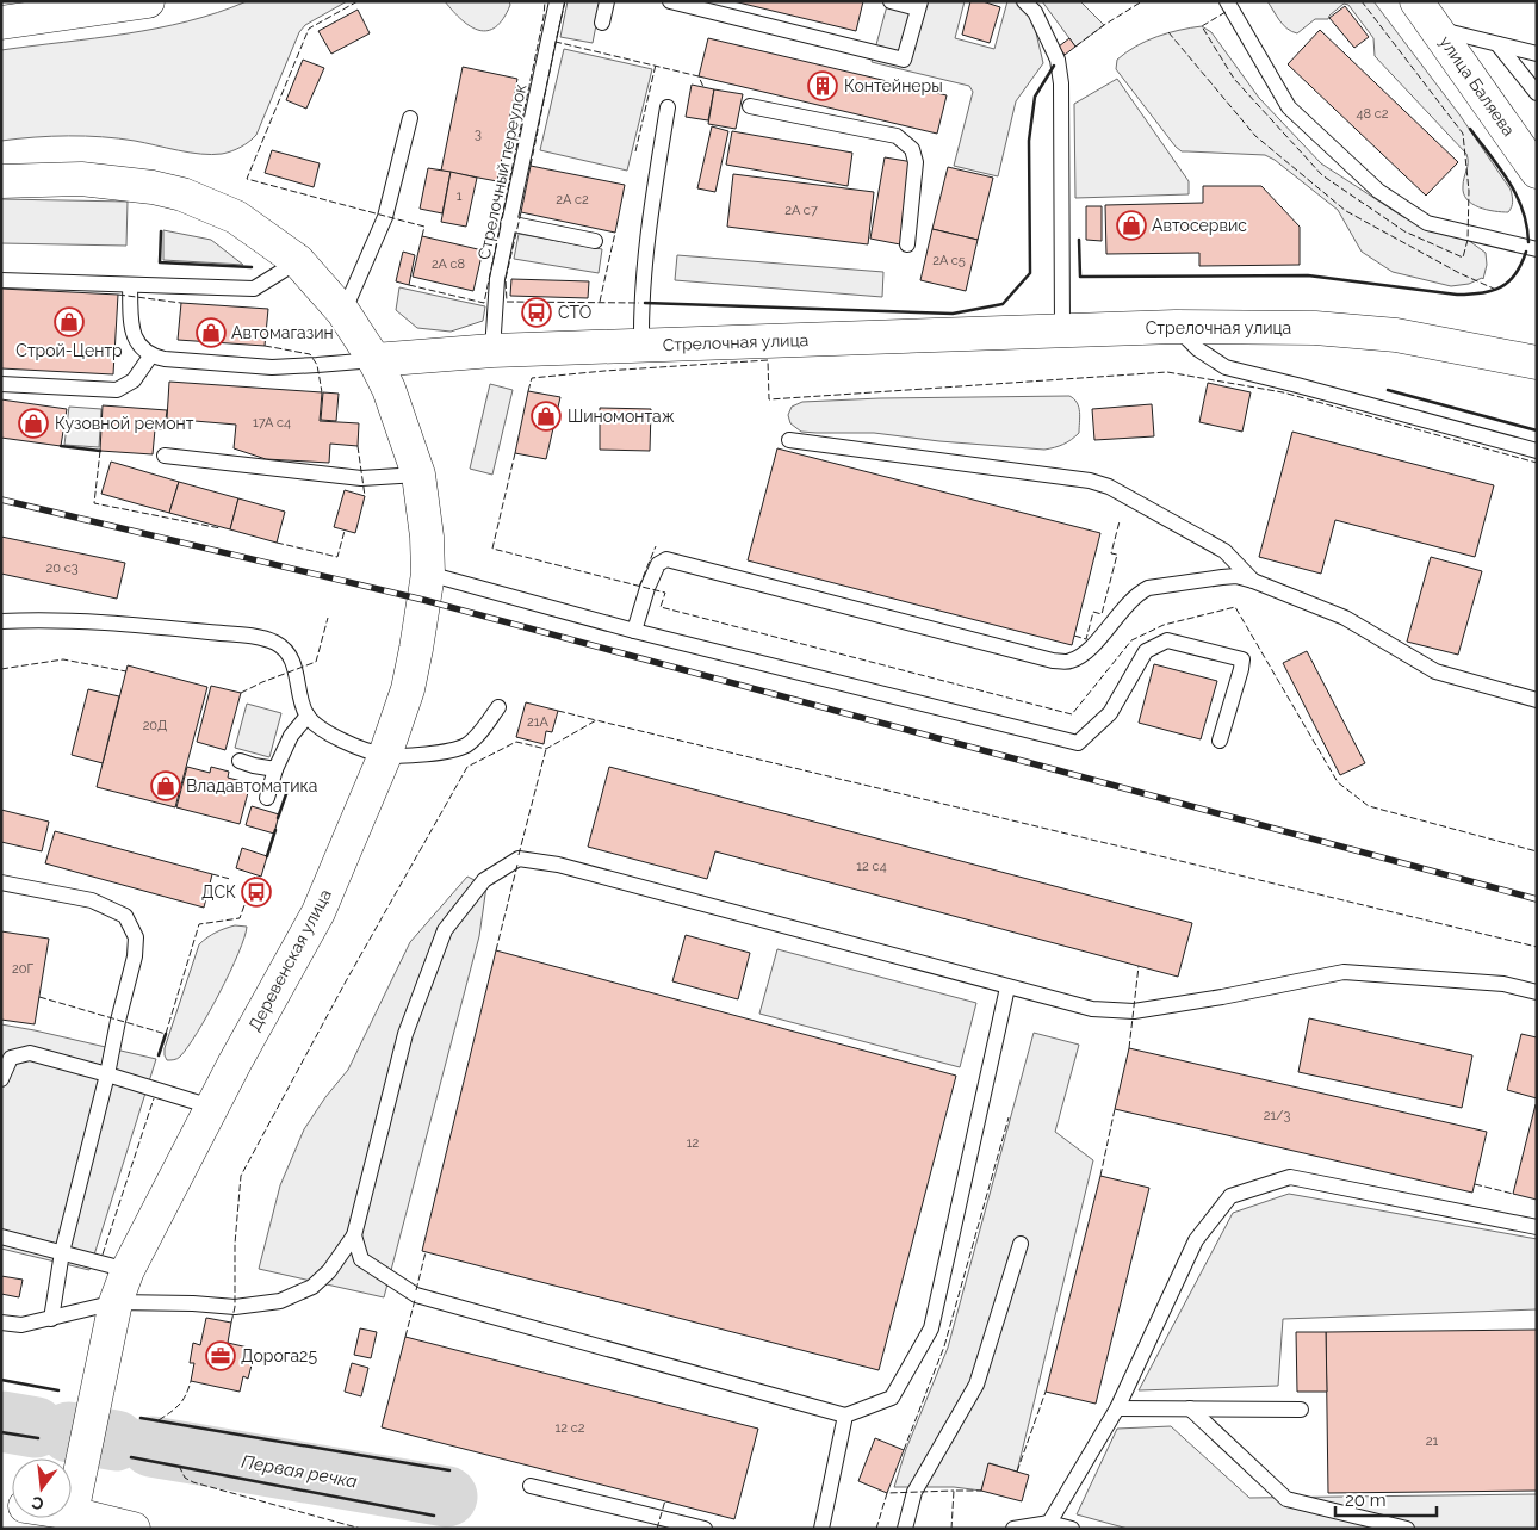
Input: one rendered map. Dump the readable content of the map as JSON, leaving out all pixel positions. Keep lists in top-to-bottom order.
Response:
{
  "streets": {
    "main road": ["улица Баляева", "Стрелочная улица", "Деревенская улица"],
    "lane": ["Стрелочный переулок"]
  },
  "crossings": [
    ["Стрелочный переулок", "Стрелочная улица"],
    ["Стрелочная улица", "Деревенская улица"]
  ],
  "water": ["Первая речка"],
  "places": {
    "building": ["Контейнеры"],
    "shop": [
      "Автосервис",
      "Строй-Центр",
      "Автомагазин",
      "Шиномонтаж",
      "Кузовной ремонт",
      "Владавтоматика"
    ],
    "bus stop": ["СТО", "ДСК"],
    "office": ["Дорога25"]
  },
  "house_numbers": [
    "48 с2",
    "3",
    "1",
    "2А с2",
    "2А с7",
    "2А с5",
    "2А с8",
    "17А с4",
    "20 с3",
    "21А",
    "20Д",
    "12 с4",
    "20Г",
    "21/3",
    "12",
    "12 с2",
    "21"
  ],
  "scale_bar": "20 m",
  "north": "bottom"
}
